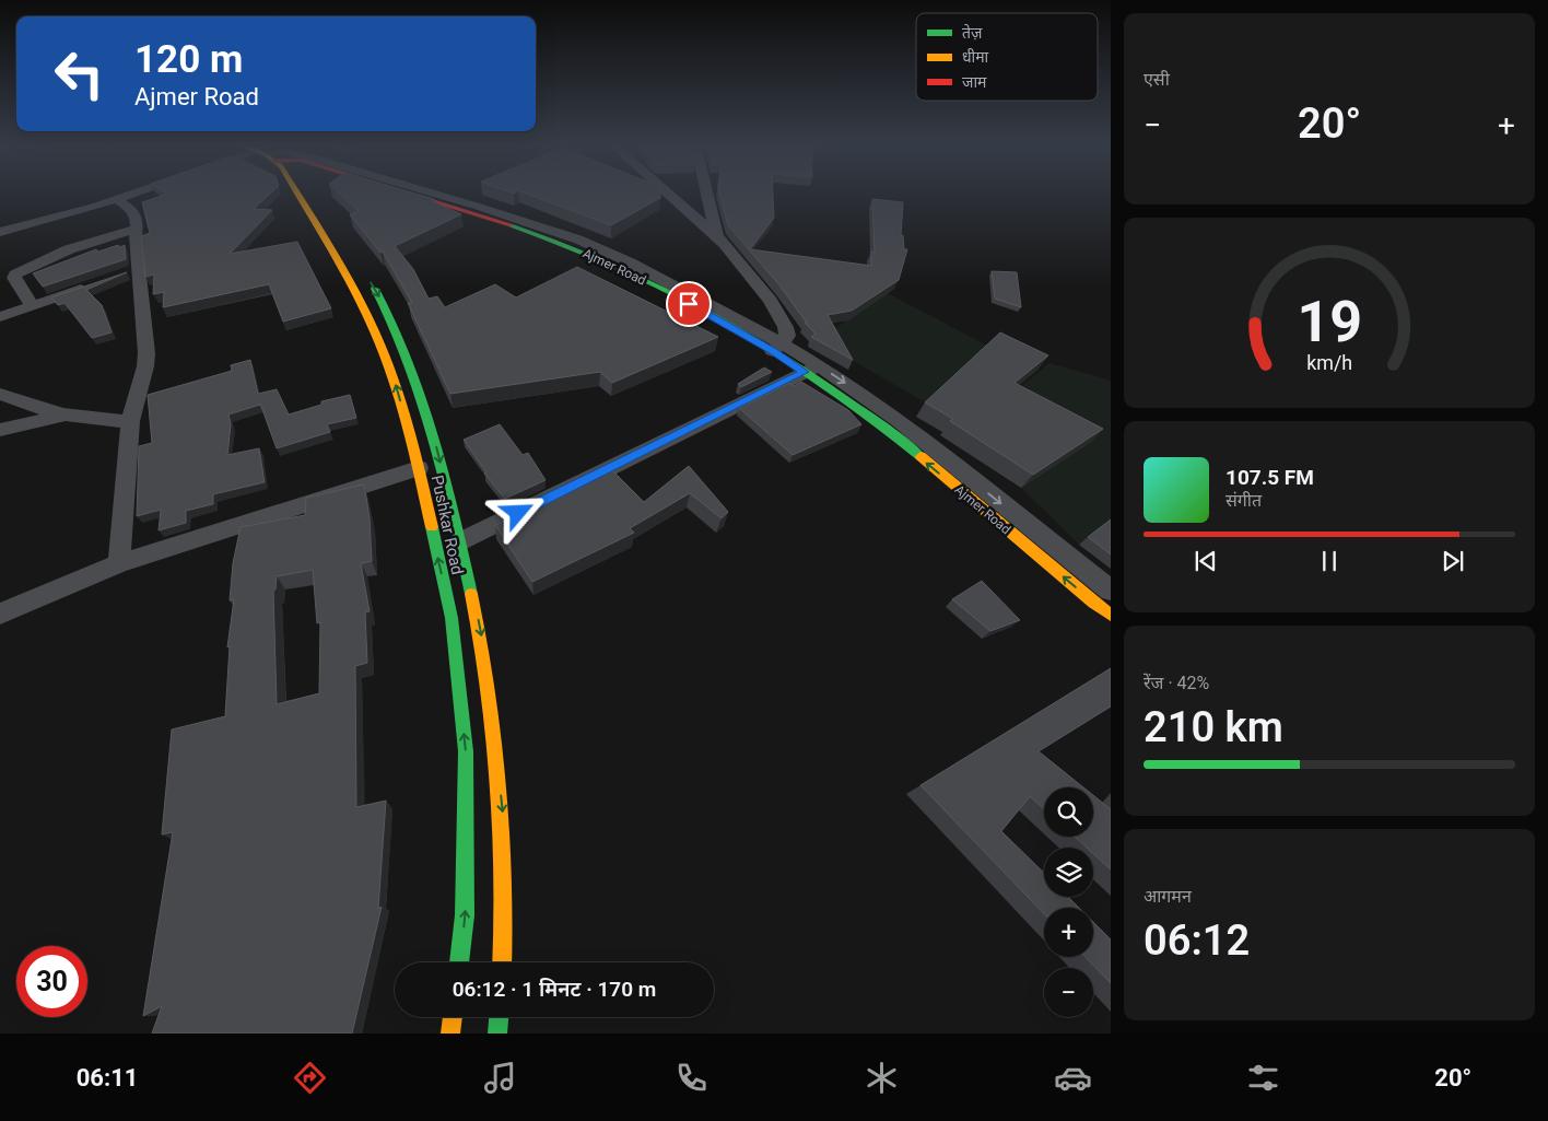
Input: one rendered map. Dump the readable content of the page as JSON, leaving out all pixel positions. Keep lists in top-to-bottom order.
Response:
{
  "streets": {
    "main road": ["Ajmer Road", "Pushkar Road"]
  },
  "legend": ["तेज़", "धीमा", "जाम"],
  "page": {
    "tile": [
      "एसी",
      ["रेंज · 42%", "210 km"],
      ["आगमन", "06:12"]
    ],
    "turn": ["120 m", "Ajmer Road"],
    "heat": ["−", "20°", "+"],
    "song": ["107.5 FM", "संगीत"],
    "map_buttons": ["+", "−"],
    "limit": "30",
    "trip": "06:12 · 1 मिनट · 170 m",
    "tabs": ["06:11", "20°"],
    "gauge": ["19", "km/h"]
  }
}
